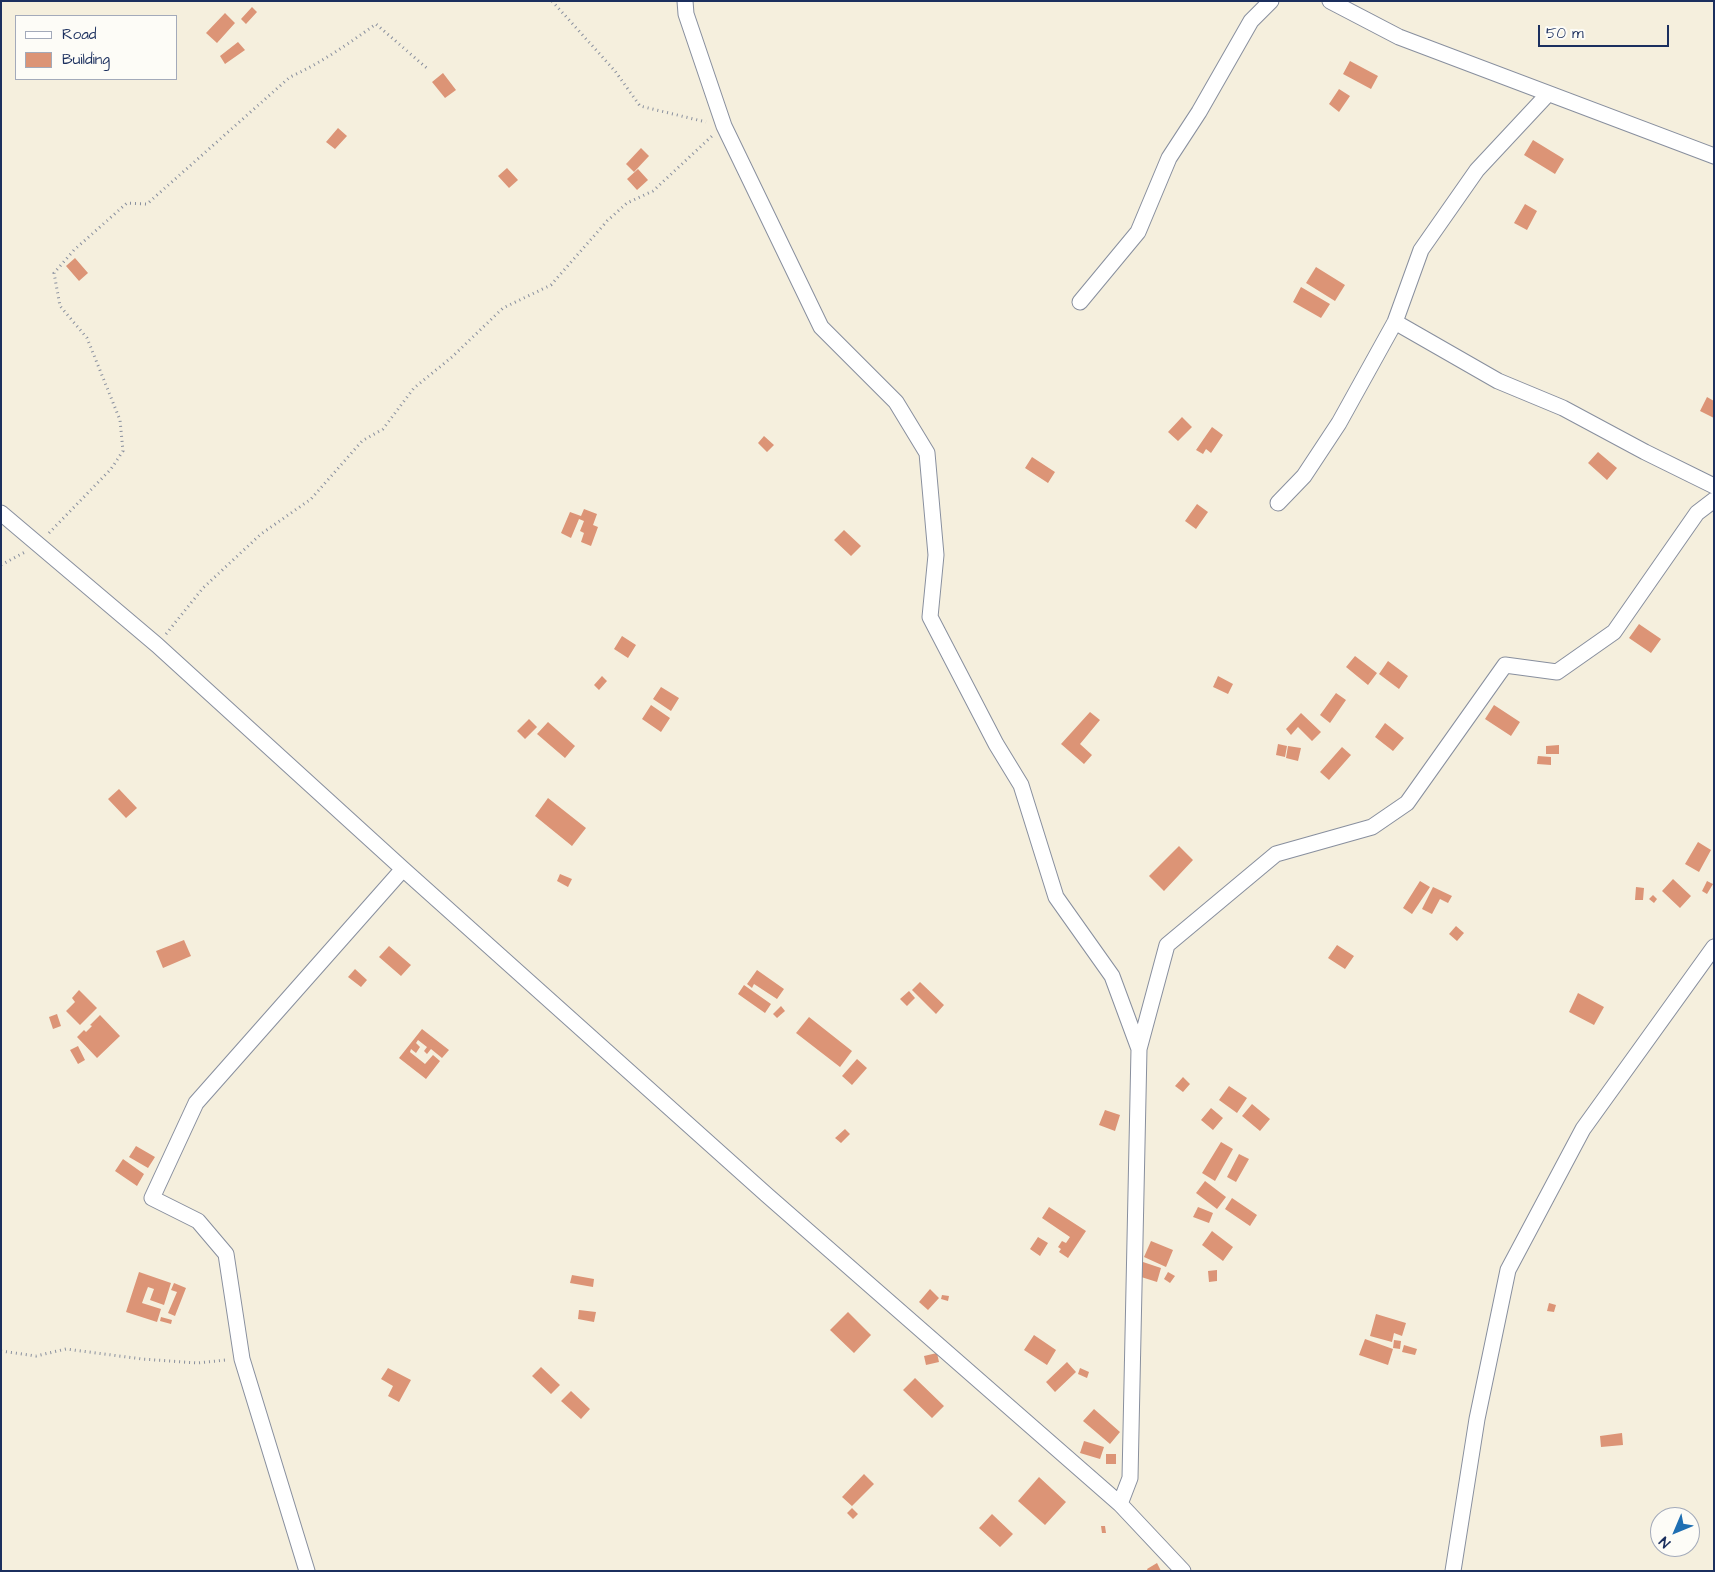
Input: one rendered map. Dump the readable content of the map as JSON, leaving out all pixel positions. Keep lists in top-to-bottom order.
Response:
{
  "legend": ["Road", "Building"],
  "scale_bar": "50 m",
  "north": "bottom left"
}
